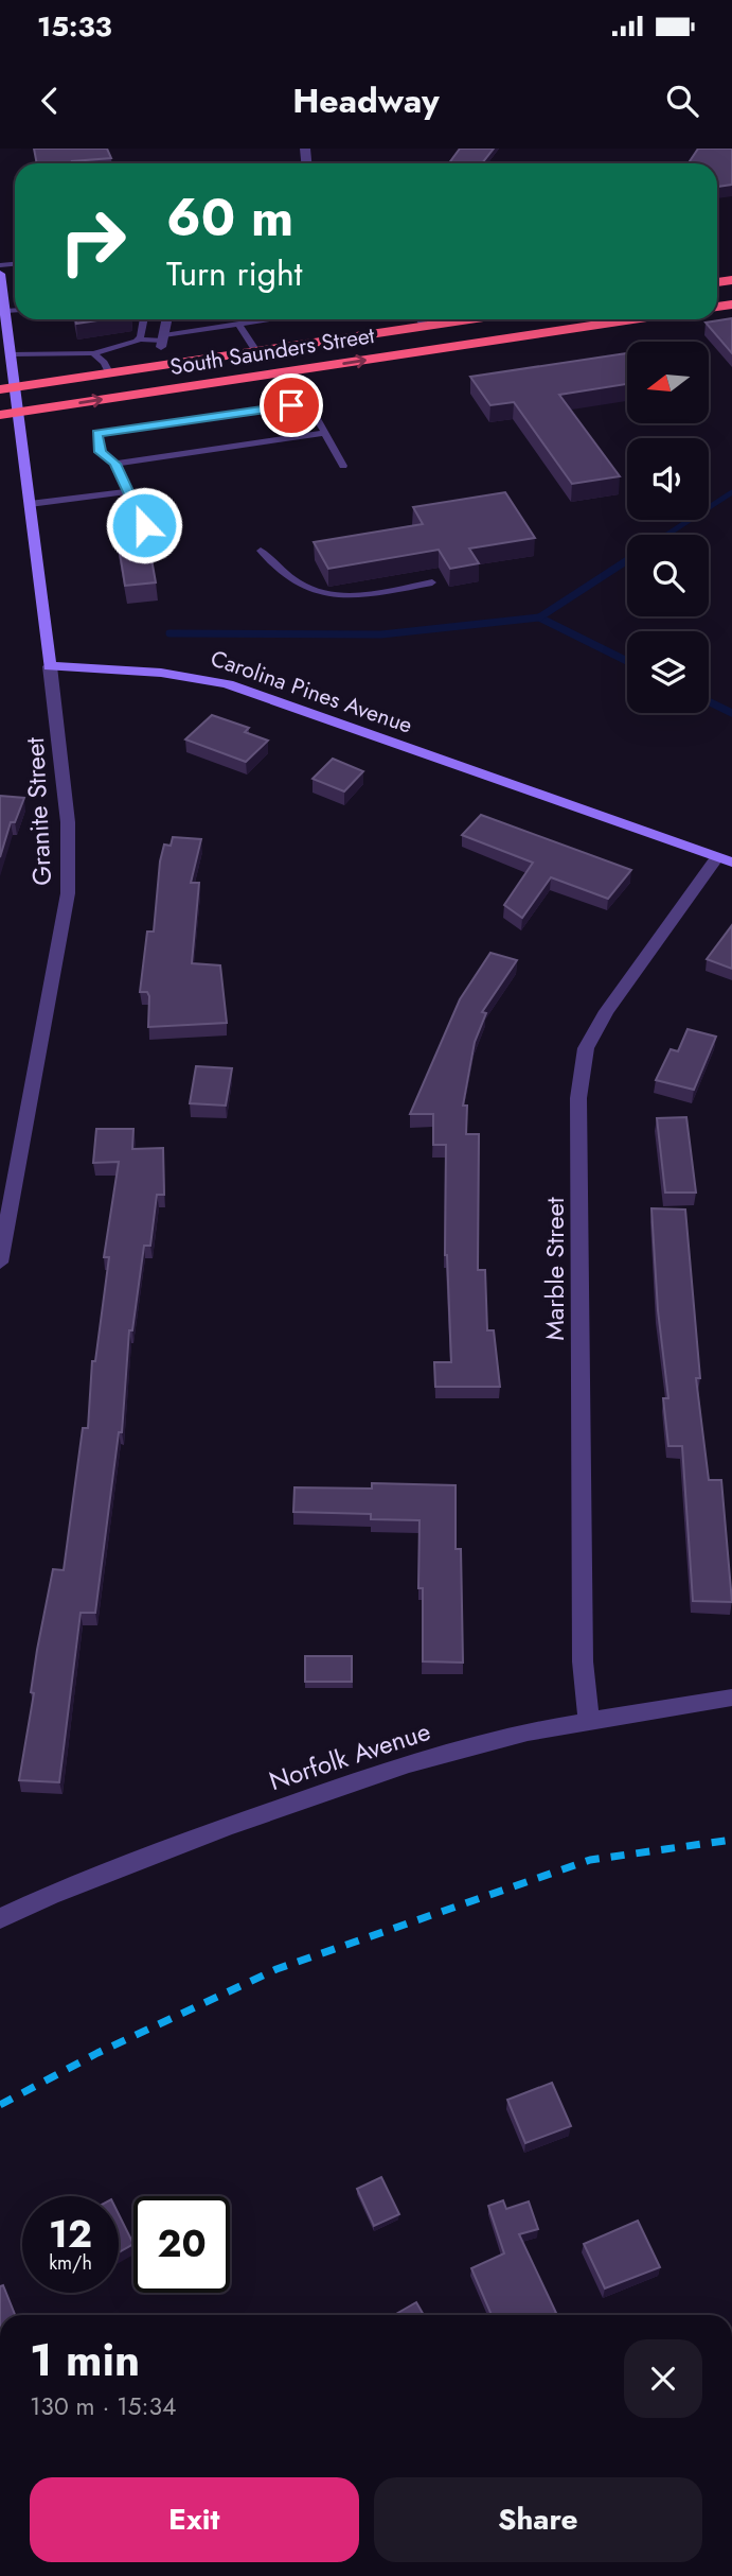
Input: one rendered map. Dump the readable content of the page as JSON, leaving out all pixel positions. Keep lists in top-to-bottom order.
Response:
{
  "streets": {
    "highway": ["South Saunders Street"],
    "street": [
      "Carolina Pines Avenue",
      "Granite Street",
      "Marble Street",
      "Norfolk Avenue"
    ]
  },
  "crossings": [
    ["Carolina Pines Avenue", "Granite Street"],
    ["Carolina Pines Avenue", "Marble Street"],
    ["Marble Street", "Norfolk Avenue"]
  ],
  "north": "left",
  "page": {
    "status": "15:33",
    "header": "Headway",
    "turn": ["60 m", "Turn right"],
    "speed": "12 km/h",
    "limit": "20",
    "heading": ["1 min", "130 m · 15:34"],
    "buttons": ["Exit", "Share"]
  }
}
